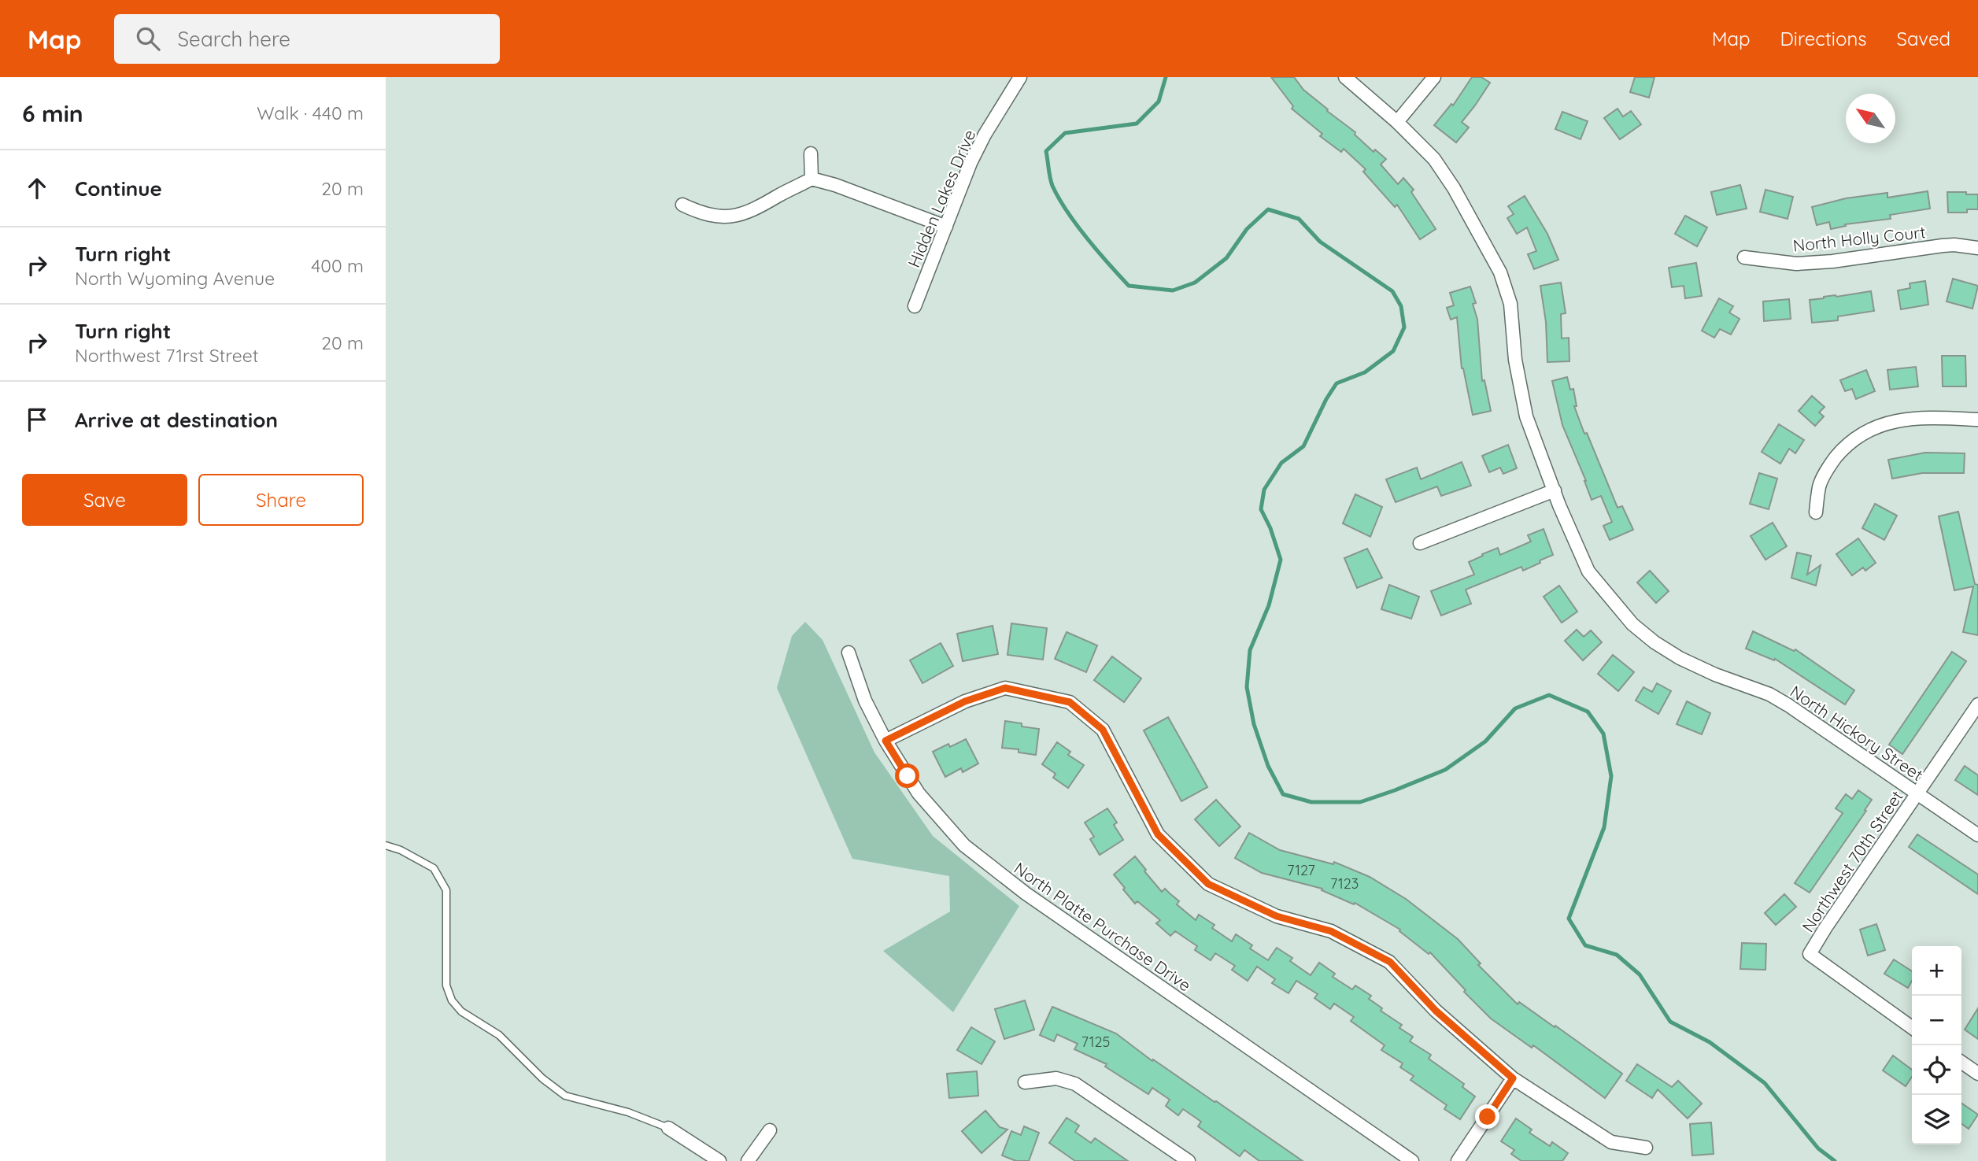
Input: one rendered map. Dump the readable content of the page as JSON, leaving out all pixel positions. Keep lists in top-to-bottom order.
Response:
{
  "streets": {
    "street": [
      "Hidden Lakes Drive",
      "North Holly Court",
      "North Hickory Street",
      "Northwest 70th Street",
      "North Platte Purchase Drive"
    ]
  },
  "crossings": [
    ["North Hickory Street", "Northwest 70th Street"]
  ],
  "house_numbers": ["7127", "7123", "7125"],
  "north": "top left",
  "page": {
    "header": "Map",
    "search": "Search here",
    "nav": ["Map", "Directions", "Saved"],
    "heading": ["6 min", "Walk · 440 m"],
    "list": [
      ["Continue", "20 m"],
      ["Turn right", "North Wyoming Avenue", "400 m"],
      ["Turn right", "Northwest 71rst Street", "20 m"],
      "Arrive at destination"
    ],
    "buttons": ["Save", "Share"],
    "map_buttons": ["+", "−"]
  }
}
